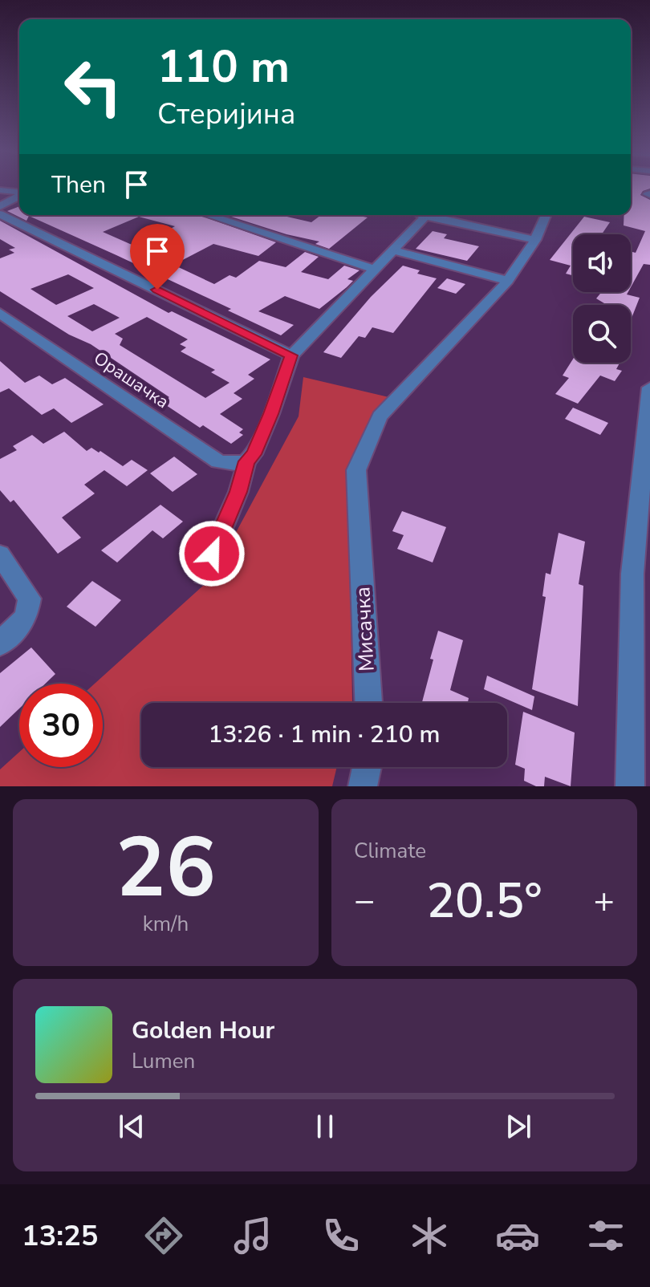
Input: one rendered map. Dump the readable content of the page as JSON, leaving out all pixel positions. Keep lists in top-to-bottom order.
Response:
{
  "streets": {
    "street": ["Орашачка", "Мисачка"]
  },
  "page": {
    "turn": ["110 m", "Стеријина"],
    "then": "Then",
    "limit": "30",
    "trip": "13:26 · 1 min · 210 m",
    "tile": [
      ["26", "km/h"],
      "Climate"
    ],
    "heat": ["−", "20.5°", "+"],
    "song": ["Golden Hour", "Lumen"],
    "tabs": "13:25"
  }
}
